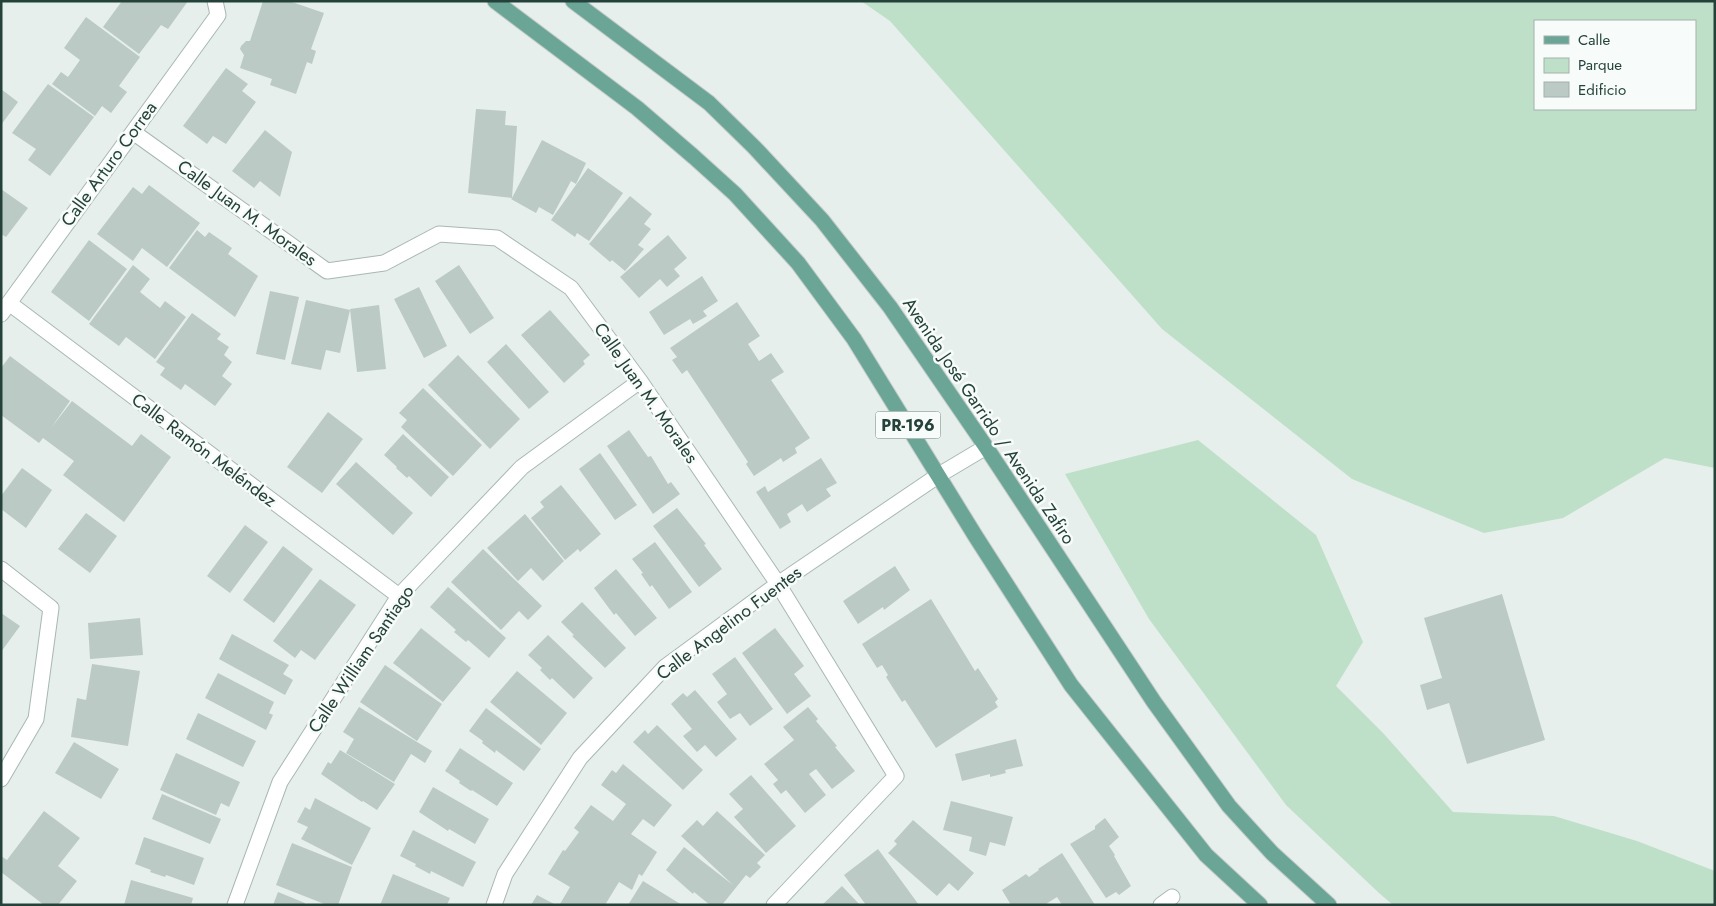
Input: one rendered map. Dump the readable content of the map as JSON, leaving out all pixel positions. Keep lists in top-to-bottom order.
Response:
{
  "streets": {
    "main road": ["Avenida José Garrido / Avenida Zafiro", "PR-196"],
    "street": [
      "Calle Arturo Correa",
      "Calle Juan M. Morales",
      "Calle Ramón Meléndez",
      "Calle Angelino Fuentes",
      "Calle William Santiago"
    ]
  },
  "crossings": [
    ["Calle Arturo Correa", "Calle Juan M. Morales"],
    ["Calle Arturo Correa", "Calle Ramón Meléndez"],
    ["Calle Juan M. Morales", "Calle Angelino Fuentes"],
    ["Calle Juan M. Morales", "Calle William Santiago"],
    ["Avenida José Garrido / Avenida Zafiro", "Calle Angelino Fuentes"],
    ["PR-196", "Calle Angelino Fuentes"],
    ["Calle Ramón Meléndez", "Calle William Santiago"]
  ],
  "legend": ["Calle", "Parque", "Edificio"]
}
